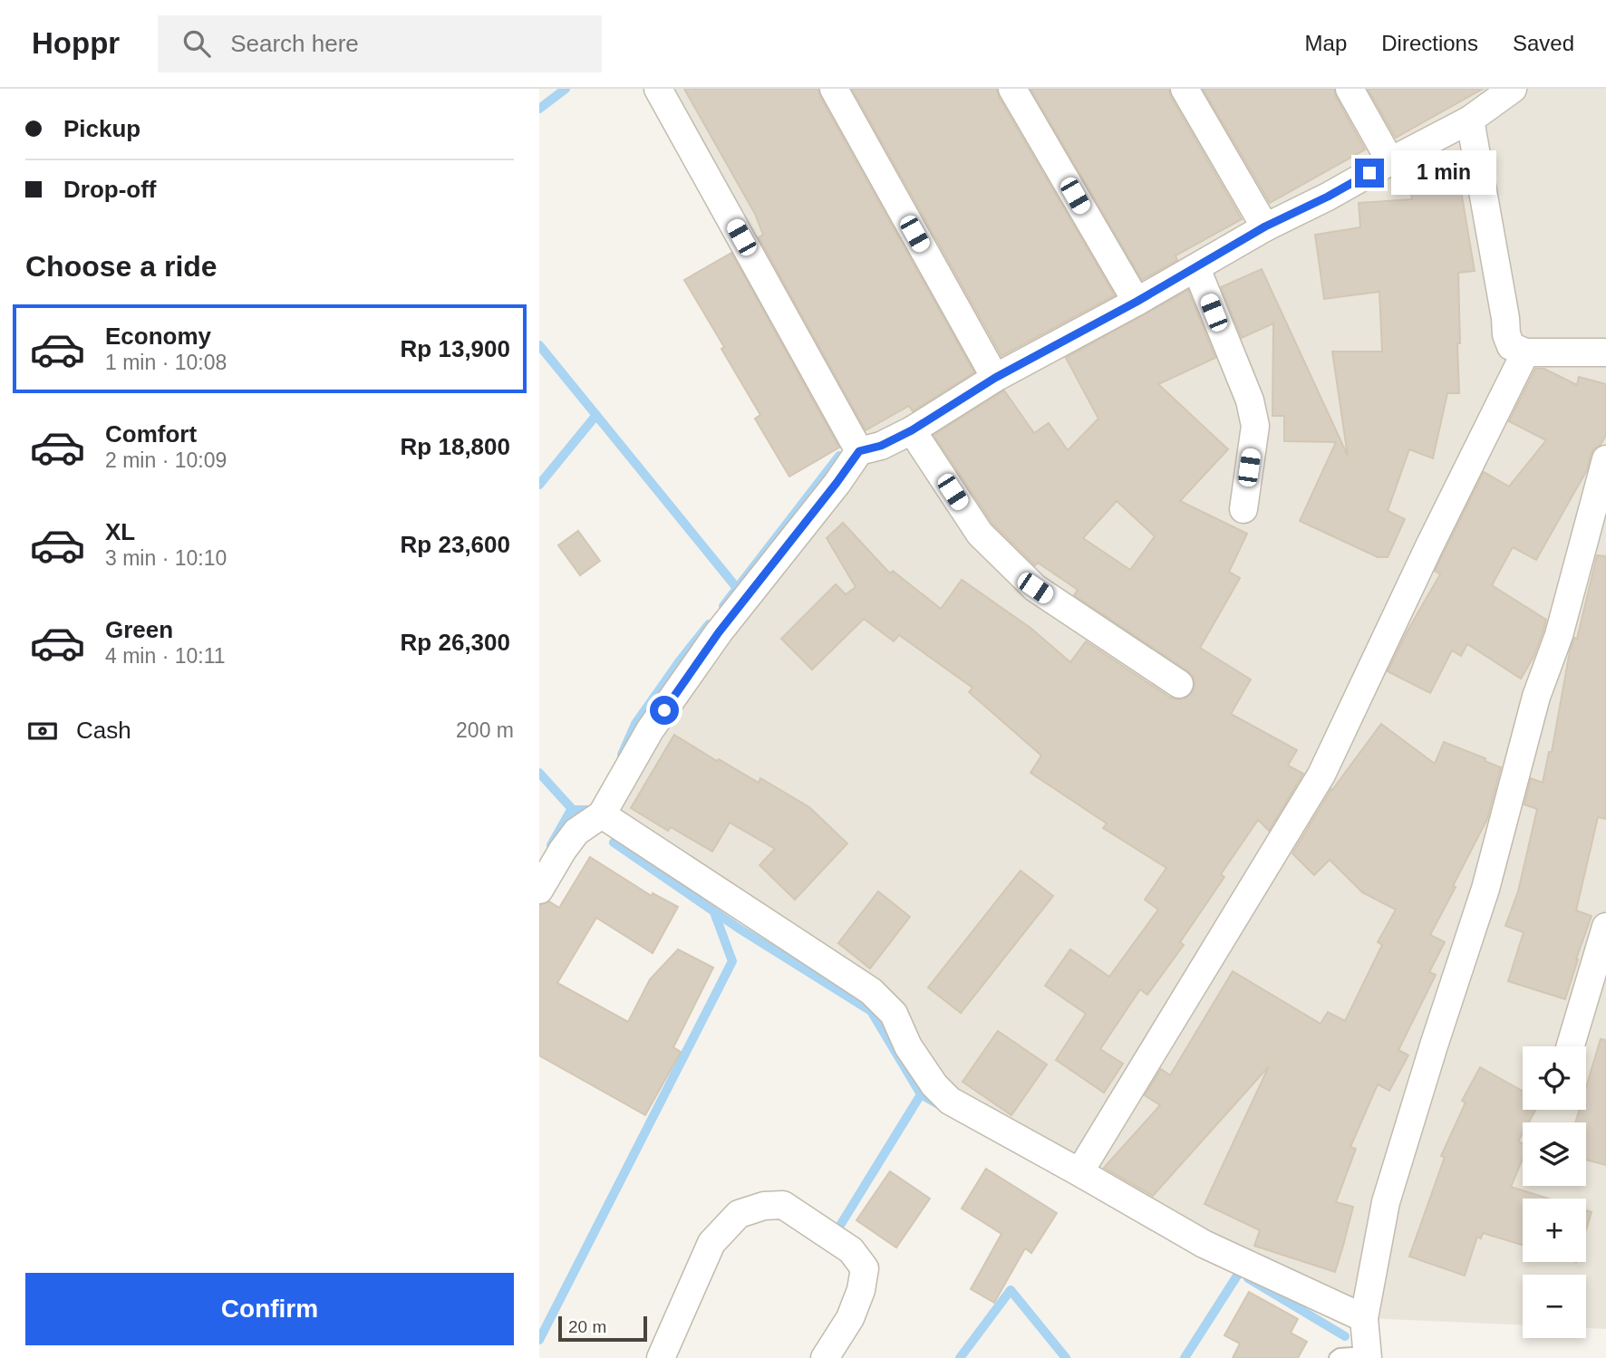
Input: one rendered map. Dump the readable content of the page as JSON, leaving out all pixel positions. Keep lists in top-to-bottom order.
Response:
{
  "scale_bar": "20 m",
  "page": {
    "header": "Hoppr",
    "search": "Search here",
    "nav": ["Map", "Directions", "Saved"],
    "banner": ["Pickup", "Drop-off"],
    "bubble": "1 min",
    "heading": "Choose a ride",
    "list": [
      {
        "name": "Economy",
        "note": "1 min · 10:08",
        "value": "Rp 13,900"
      },
      {
        "name": "Comfort",
        "note": "2 min · 10:09",
        "value": "Rp 18,800"
      },
      {
        "name": "XL",
        "note": "3 min · 10:10",
        "value": "Rp 23,600"
      },
      {
        "name": "Green",
        "note": "4 min · 10:11",
        "value": "Rp 26,300"
      }
    ],
    "pay": ["Cash", "200 m"],
    "map_buttons": ["+", "−"],
    "buttons": "Confirm",
    "scale": "20 m"
  }
}
